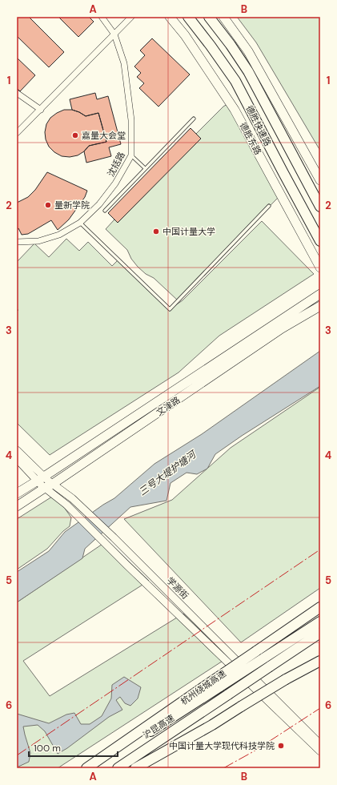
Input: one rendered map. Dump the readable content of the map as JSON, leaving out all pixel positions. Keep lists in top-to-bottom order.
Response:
{
  "streets": {
    "highway": ["德胜快速路", "杭州绕城高速", "沪昆高速"],
    "main road": ["德胜东路", "文津路", "学源街"],
    "street": ["沈括路"]
  },
  "crossings": [
    ["文津路", "学源街"],
    ["杭州绕城高速", "沪昆高速"]
  ],
  "water": ["三号大堤护塘河"],
  "places": [
    "嘉量大会堂",
    "量新学院",
    "中国计量大学",
    "中国计量大学现代科技学院"
  ],
  "scale_bar": "100 m",
  "grid": {
    "columns": ["A", "B"],
    "rows": [
      "1",
      "2",
      "3",
      "4",
      "5",
      "6"
    ]
  }
}
